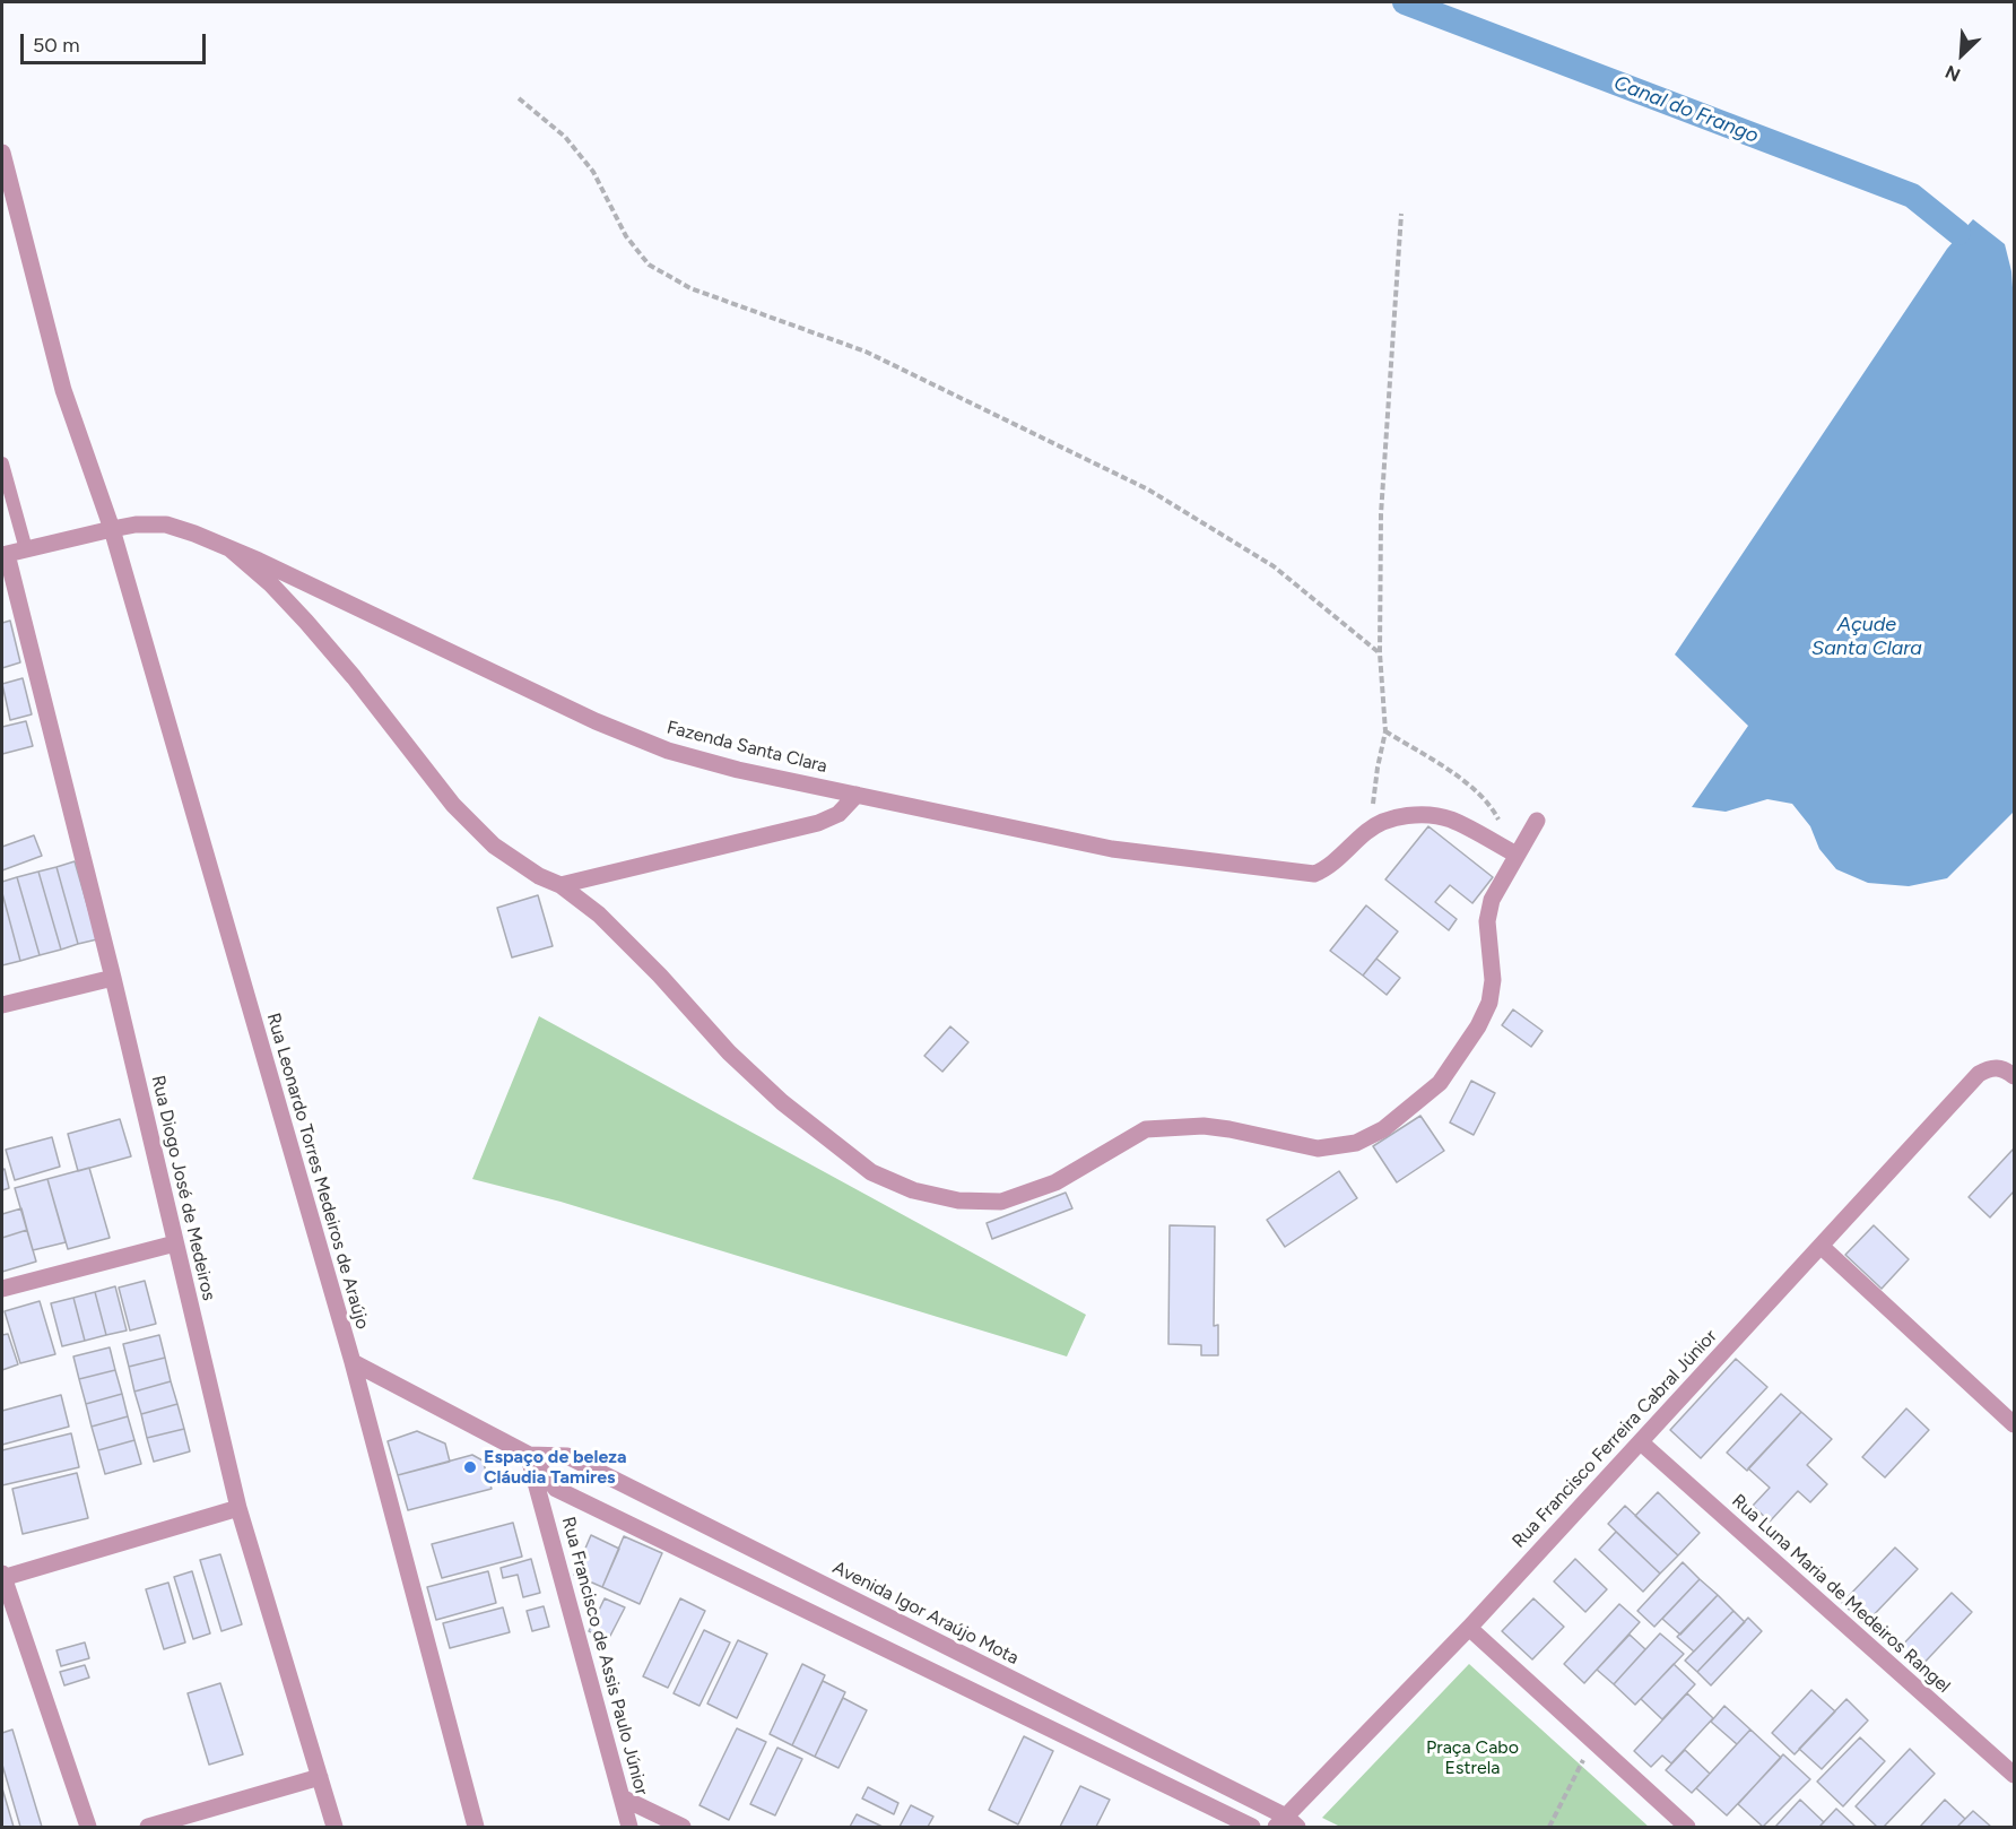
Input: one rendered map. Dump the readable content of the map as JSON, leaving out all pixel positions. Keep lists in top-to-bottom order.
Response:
{
  "streets": {
    "street": [
      "Fazenda Santa Clara",
      "Rua Leonardo Torres Medeiros de Araújo",
      "Rua Diogo José de Medeiros",
      "Rua Francisco Ferreira Cabral Júnior",
      "Rua Luna Maria de Medeiros Rangel",
      "Avenida Igor Araújo Mota",
      "Rua Francisco de Assis Paulo Júnior"
    ]
  },
  "crossings": [
    ["Fazenda Santa Clara", "Rua Leonardo Torres Medeiros de Araújo"],
    ["Fazenda Santa Clara", "Rua Diogo José de Medeiros"],
    ["Rua Leonardo Torres Medeiros de Araújo", "Avenida Igor Araújo Mota"],
    ["Rua Francisco Ferreira Cabral Júnior", "Rua Luna Maria de Medeiros Rangel"],
    ["Rua Francisco Ferreira Cabral Júnior", "Avenida Igor Araújo Mota"],
    ["Avenida Igor Araújo Mota", "Rua Francisco de Assis Paulo Júnior"]
  ],
  "water": ["Canal do Frango", "Açude Santa Clara"],
  "parks": ["Praça Cabo Estrela"],
  "places": ["Espaço de beleza Cláudia Tamires"],
  "scale_bar": "50 m",
  "north": "bottom left"
}
